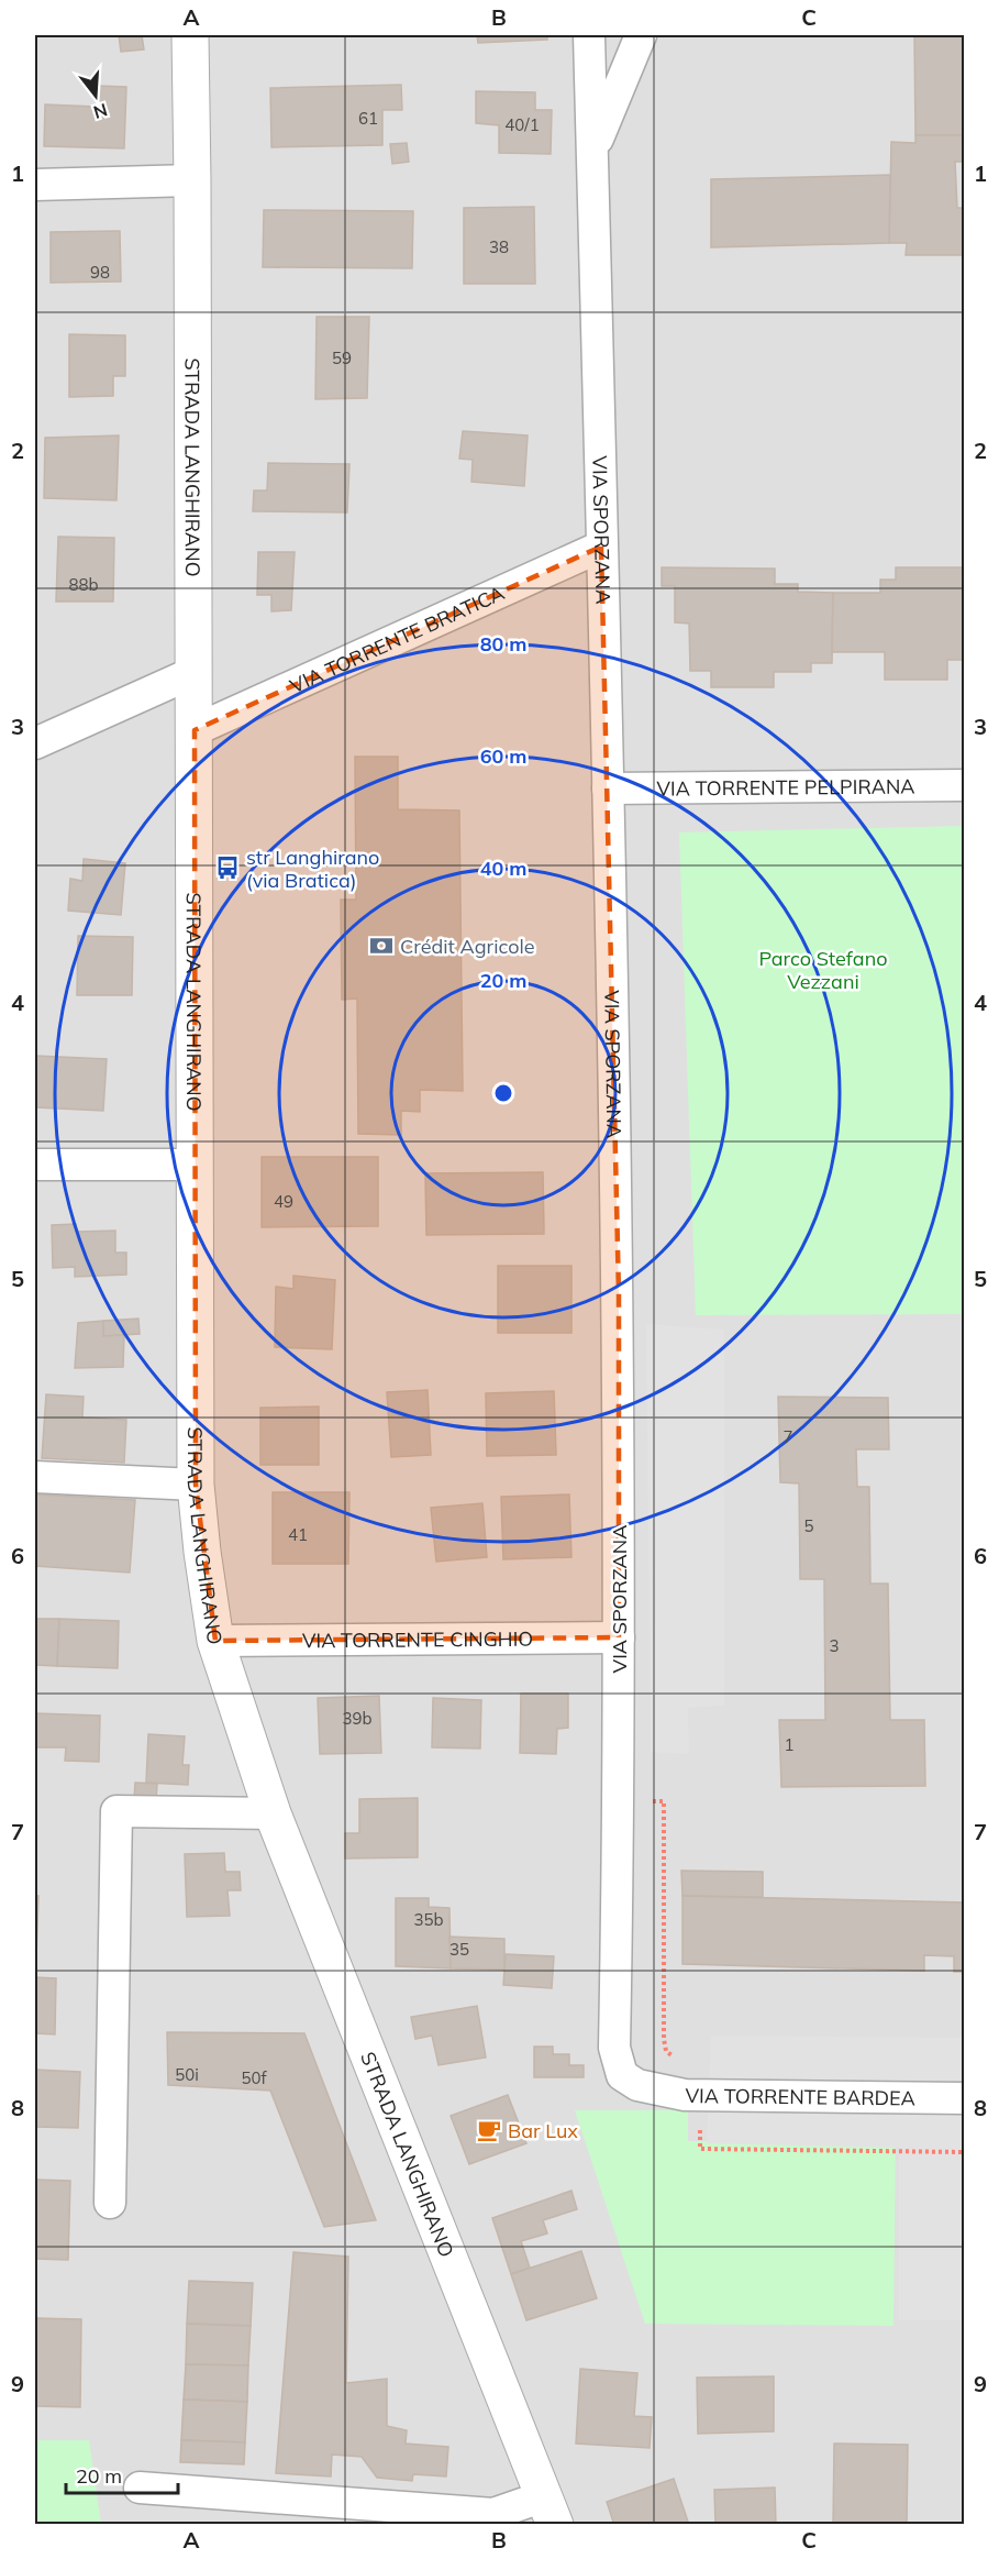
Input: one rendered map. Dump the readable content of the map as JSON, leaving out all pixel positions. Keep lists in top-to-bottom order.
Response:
{
  "streets": {
    "street": [
      "STRADA LANGHIRANO",
      "VIA SPORZANA",
      "VIA TORRENTE BRATICA",
      "VIA TORRENTE PELPIRANA",
      "VIA TORRENTE CINGHIO",
      "VIA TORRENTE BARDEA"
    ]
  },
  "crossings": [
    ["STRADA LANGHIRANO", "VIA TORRENTE BRATICA"],
    ["STRADA LANGHIRANO", "VIA TORRENTE CINGHIO"],
    ["VIA SPORZANA", "VIA TORRENTE BRATICA"],
    ["VIA SPORZANA", "VIA TORRENTE PELPIRANA"],
    ["VIA SPORZANA", "VIA TORRENTE CINGHIO"],
    ["VIA SPORZANA", "VIA TORRENTE BARDEA"]
  ],
  "parks": ["Parco Stefano Vezzani"],
  "places": {
    "bus stop": ["str Langhirano (via Bratica)"],
    "bank": ["Crédit Agricole"],
    "cafe": ["Bar Lux"]
  },
  "house_numbers": [
    "61",
    "40/1",
    "38",
    "98",
    "59",
    "88b",
    "49",
    "7",
    "5",
    "41",
    "3",
    "39b",
    "1",
    "35b",
    "35",
    "50i",
    "50f"
  ],
  "scale_bar": "20 m",
  "north": "bottom",
  "grid": {
    "columns": ["A", "B", "C"],
    "rows": [
      "1",
      "2",
      "3",
      "4",
      "5",
      "6",
      "7",
      "8",
      "9"
    ]
  },
  "rings": [
    "80 m",
    "60 m",
    "40 m",
    "20 m"
  ]
}
